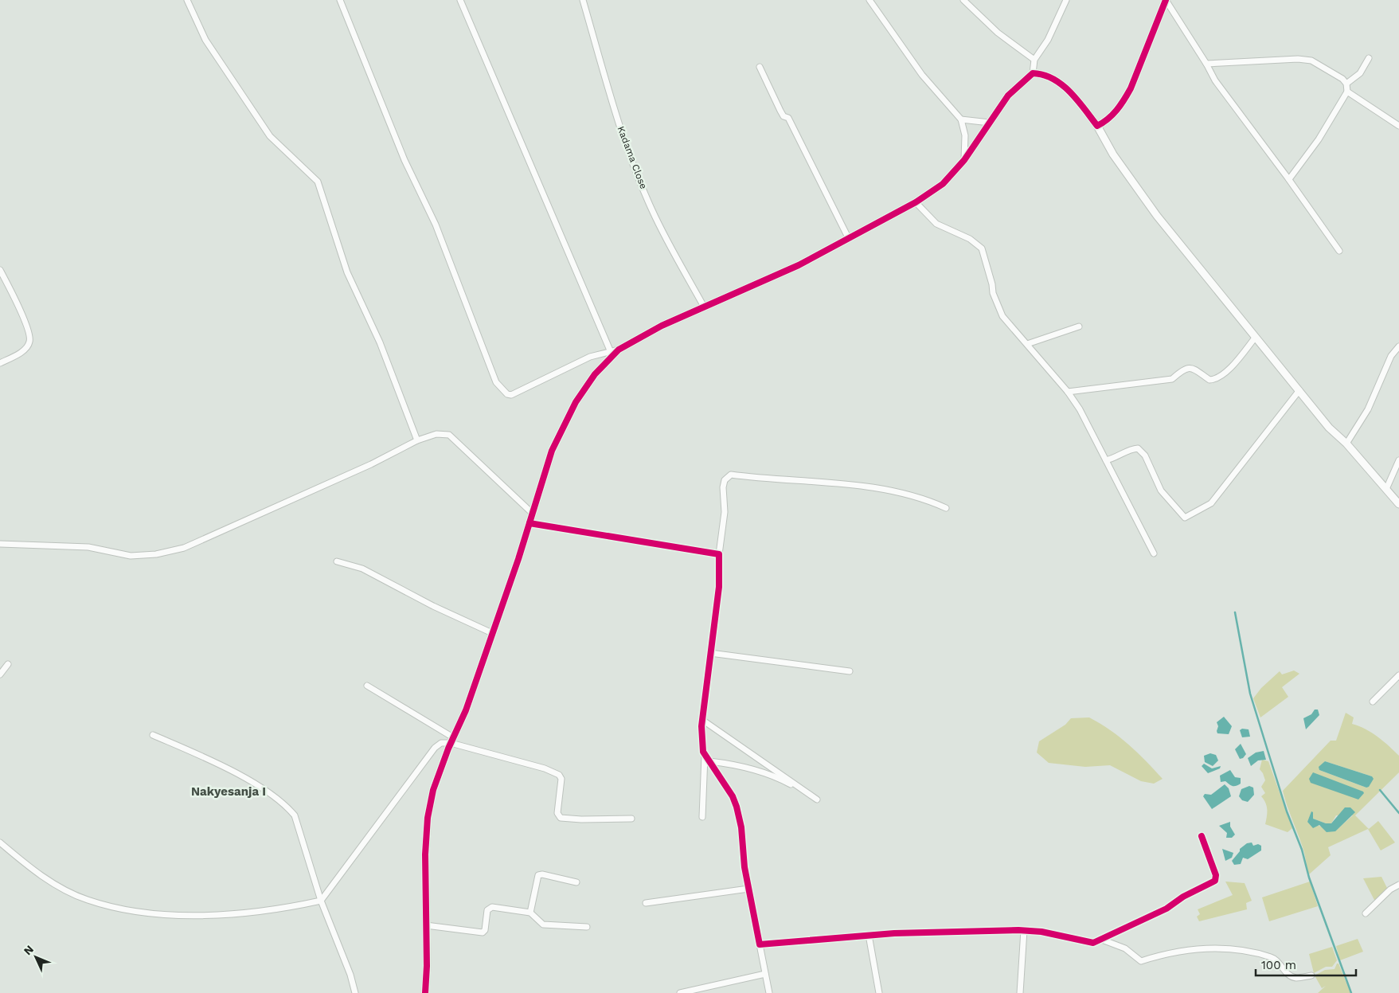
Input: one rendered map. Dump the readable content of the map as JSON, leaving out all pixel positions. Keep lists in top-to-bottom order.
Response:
{
  "streets": {
    "street": ["Kadama Close"]
  },
  "districts": ["Nakyesanja I"],
  "scale_bar": "100 m",
  "north": "top left"
}
